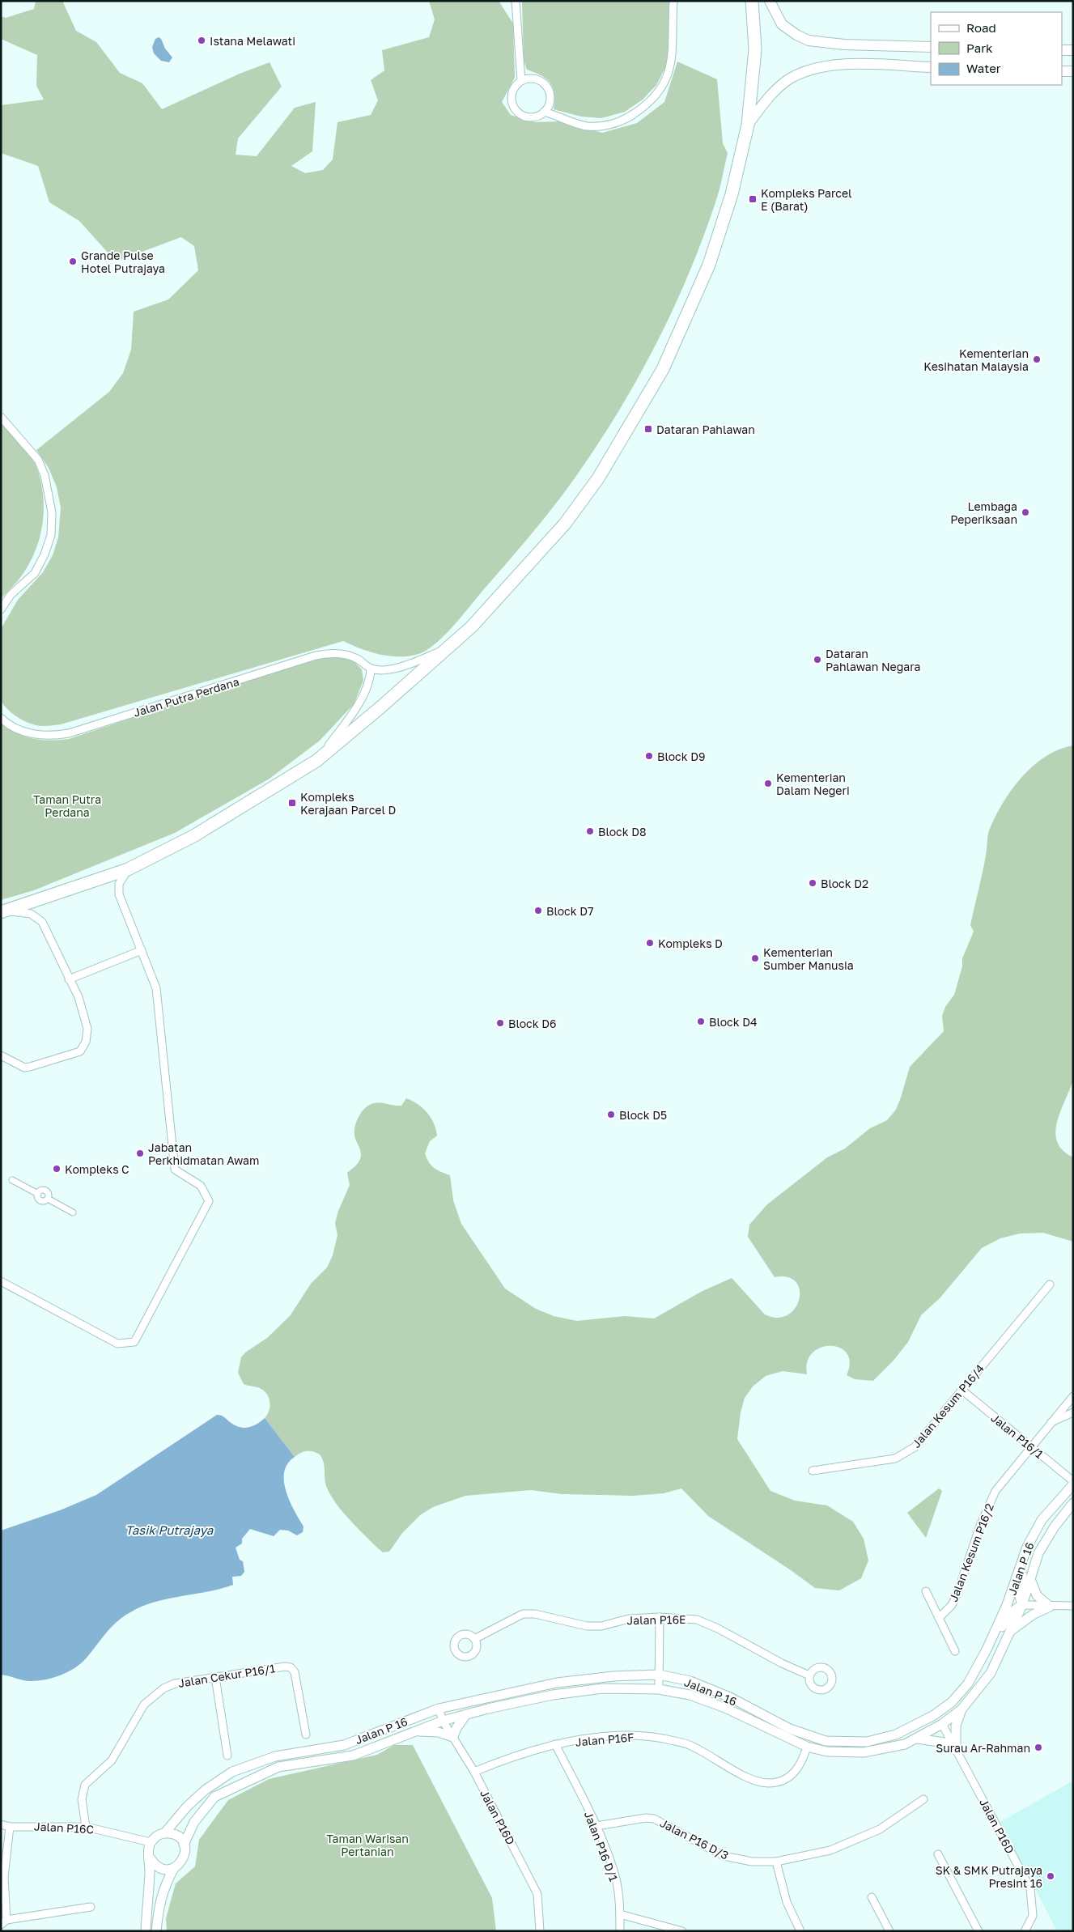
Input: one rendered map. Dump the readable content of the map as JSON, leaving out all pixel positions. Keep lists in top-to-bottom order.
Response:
{
  "streets": {
    "street": [
      "Jalan Putra Perdana",
      "Jalan Kesum P16/4",
      "Jalan P16/1",
      "Jalan Kesum P16/2",
      "Jalan P 16",
      "Jalan P16E",
      "Jalan Cekur P16/1",
      "Jalan P16F",
      "Jalan P16D",
      "Jalan P16C",
      "Jalan P16 D/3",
      "Jalan P16 D/1"
    ]
  },
  "crossings": [
    ["Jalan Kesum P16/4", "Jalan P16/1"],
    ["Jalan P16/1", "Jalan Kesum P16/2"],
    ["Jalan P16/1", "Jalan P 16"],
    ["Jalan P 16", "Jalan P16F"],
    ["Jalan P 16", "Jalan P16D"],
    ["Jalan P 16", "Jalan P16C"],
    ["Jalan Cekur P16/1", "Jalan P16C"],
    ["Jalan P16F", "Jalan P16D"],
    ["Jalan P16F", "Jalan P16 D/1"],
    ["Jalan P16 D/3", "Jalan P16 D/1"]
  ],
  "water": ["Tasik Putrajaya"],
  "parks": ["Taman Putra Perdana", "Taman Warisan Pertanian"],
  "places": {
    "other": [
      "Istana Melawati",
      "Grande Pulse Hotel Putrajaya",
      "Kementerian Kesihatan Malaysia",
      "Lembaga Peperiksaan",
      "Dataran Pahlawan Negara",
      "Block D9",
      "Kementerian Dalam Negeri",
      "Block D8",
      "Block D2",
      "Block D7",
      "Kompleks D",
      "Kementerian Sumber Manusia",
      "Block D4",
      "Block D6",
      "Block D5",
      "Jabatan Perkhidmatan Awam",
      "Kompleks C",
      "Surau Ar-Rahman",
      "SK & SMK Putrajaya Presint 16"
    ],
    "transit": ["Kompleks Parcel E (Barat)", "Dataran Pahlawan", "Kompleks Kerajaan Parcel D"]
  },
  "legend": ["Road", "Park", "Water"]
}
